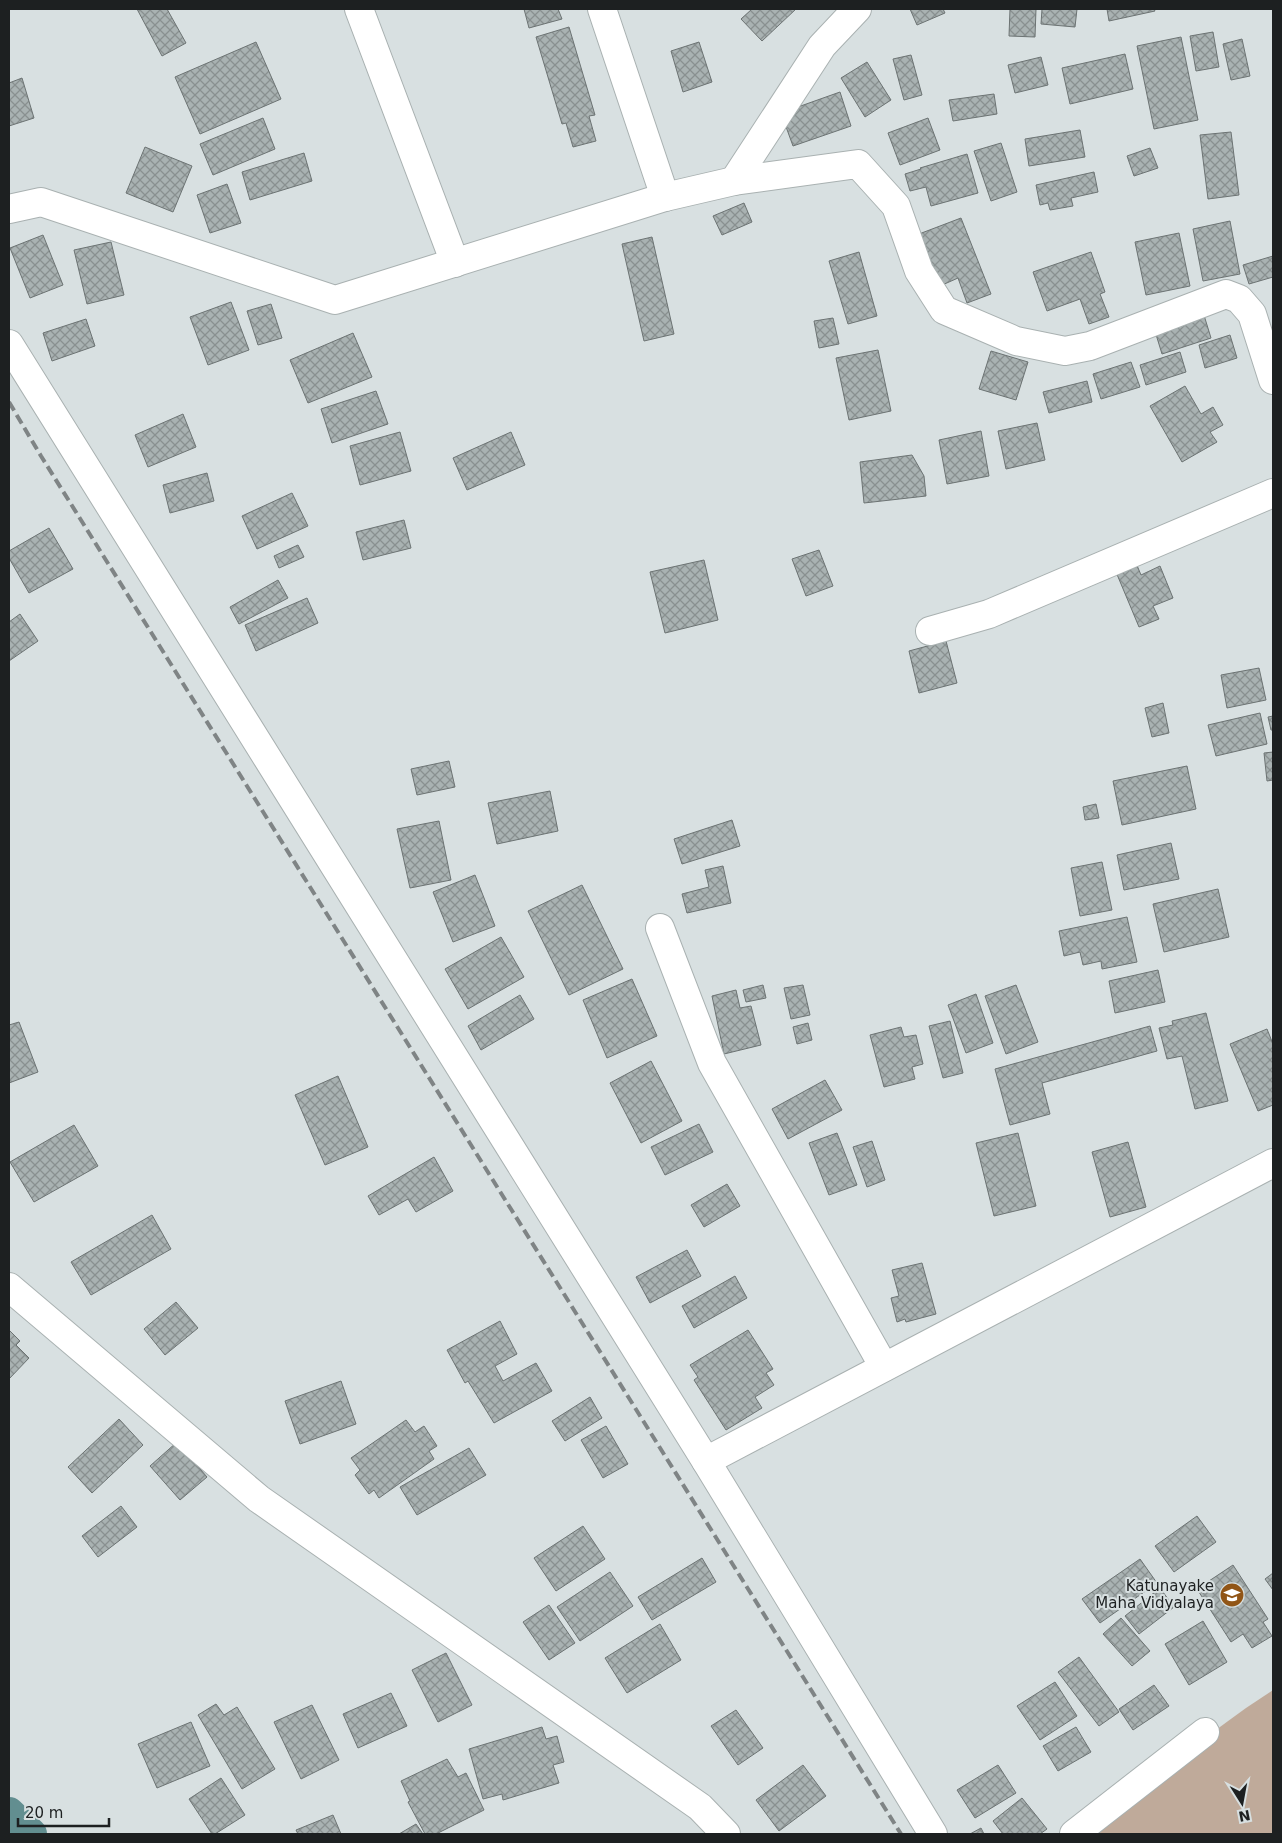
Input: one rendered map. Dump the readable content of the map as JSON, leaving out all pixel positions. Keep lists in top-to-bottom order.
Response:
{
  "places": {
    "school or university": ["Katunayake Maha Vidyalaya"]
  },
  "scale_bar": "20 m",
  "north": "bottom"
}
